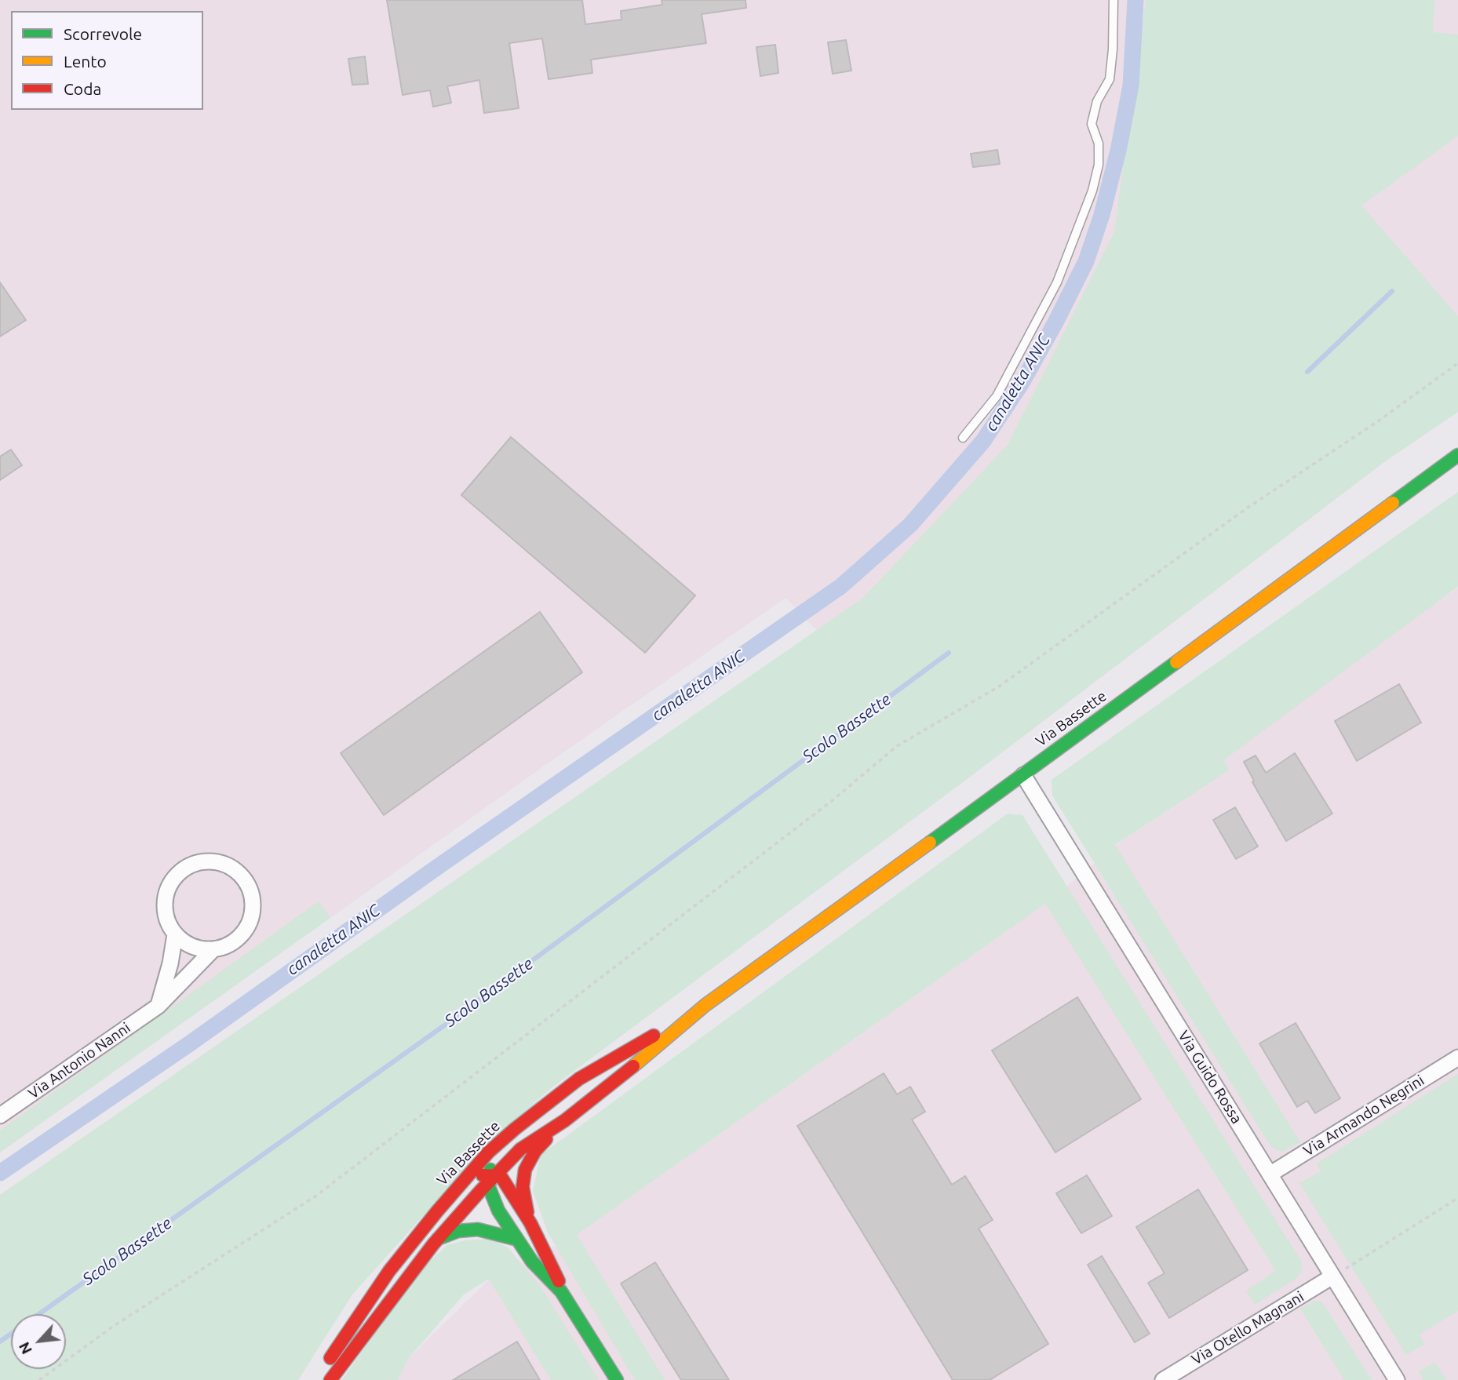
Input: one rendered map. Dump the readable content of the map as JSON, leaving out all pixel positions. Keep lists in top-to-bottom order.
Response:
{
  "streets": {
    "main road": ["Via Bassette"],
    "street": [
      "Via Antonio Nanni",
      "Via Guido Rossa",
      "Via Armando Negrini",
      "Via Otello Magnani"
    ]
  },
  "crossings": [
    ["Via Bassette", "Via Guido Rossa"],
    ["Via Guido Rossa", "Via Armando Negrini"],
    ["Via Guido Rossa", "Via Otello Magnani"]
  ],
  "water": ["canaletta ANIC", "Scolo Bassette"],
  "legend": ["Scorrevole", "Lento", "Coda"],
  "north": "bottom left"
}
